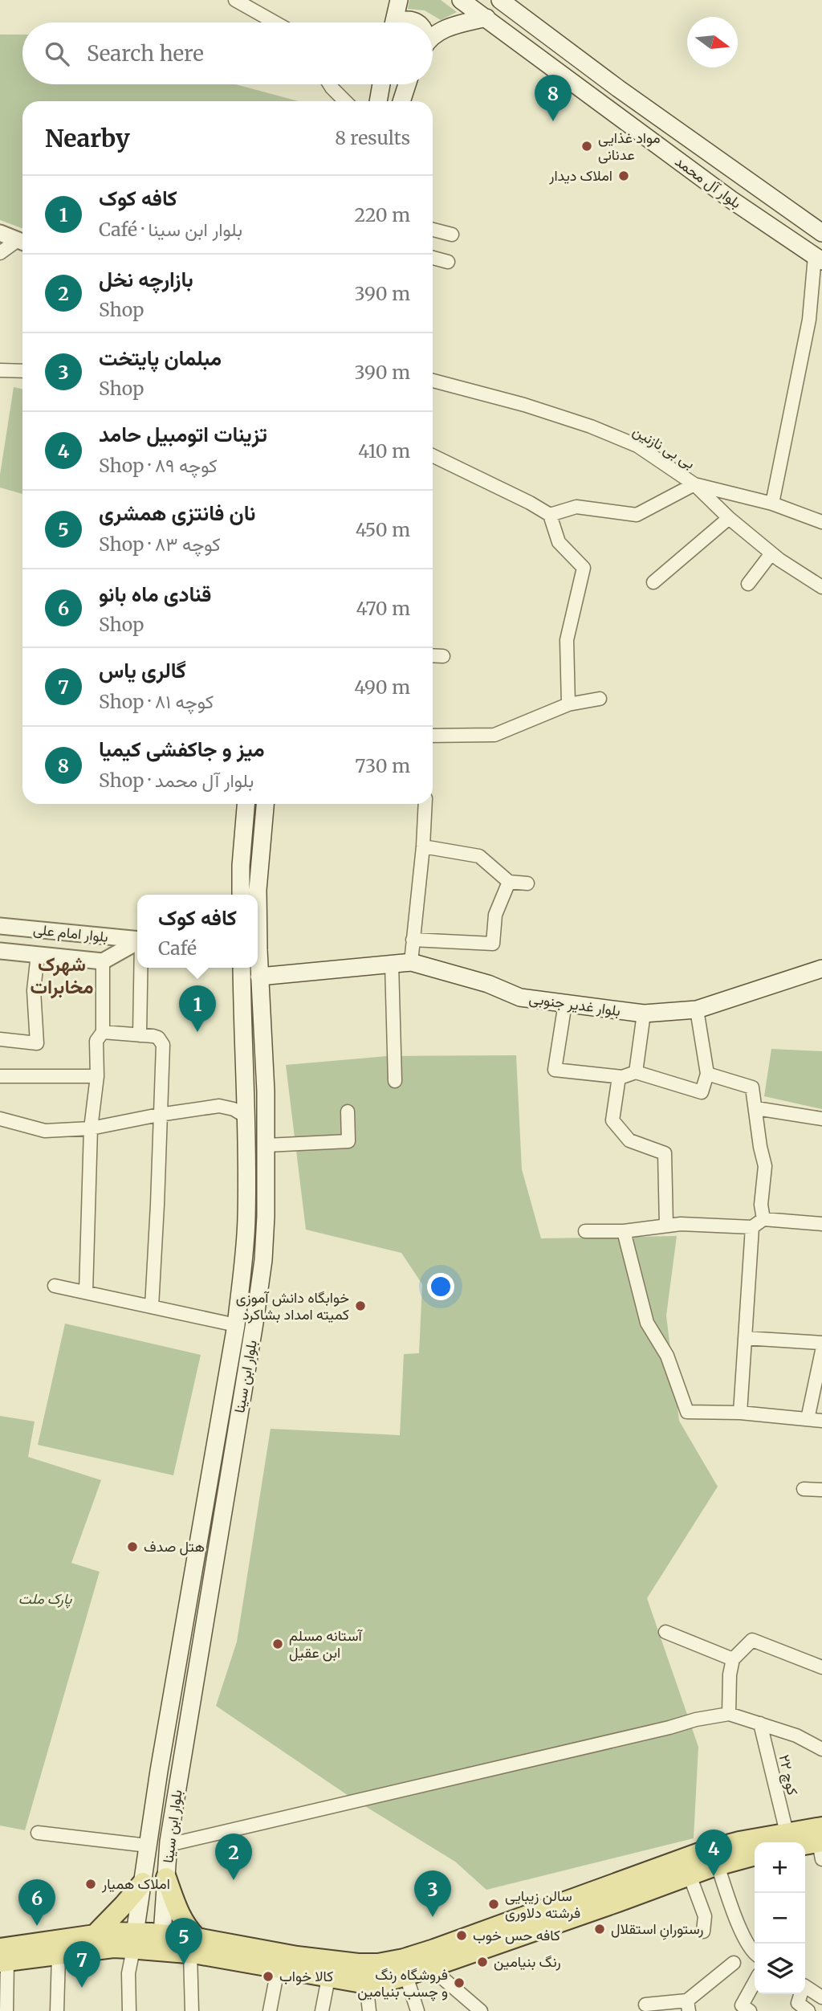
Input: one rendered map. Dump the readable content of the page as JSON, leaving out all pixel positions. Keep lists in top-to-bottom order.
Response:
{
  "streets": {
    "main road": ["بلوار آل محمد", "بلوار غدیر جنوبی", "بلوار ابن سینا"],
    "street": ["بی بی نازنین", "بلوار امام علی", "کوچ ۲۲"]
  },
  "crossings": [
    ["بلوار غدیر جنوبی", "بلوار ابن سینا"]
  ],
  "districts": ["شهرک مخابرات"],
  "parks": ["پارک ملت"],
  "places": [
    "مواد غذایی عدنانی",
    "املاک دیدار",
    "خوابگاه دانش آموزی کمیته امداد بشاکرد",
    "هتل صدف",
    "آستانه مسلم ابن عقیل",
    "املاک همیار",
    "سالن زیبایی فرشته دلاوری",
    "رستورانِ استقلال",
    "کافه حس خوب",
    "رنگ بنیامین",
    "کالا خواب",
    "فروشگاه رنگ و چسب بنیامین"
  ],
  "north": "right",
  "page": {
    "search": "Search here",
    "pins": [
      "8",
      "1",
      "4",
      "2",
      "3",
      "6",
      "5",
      "7"
    ],
    "heading": ["Nearby", "8 results"],
    "list": [
      {
        "mark": "1",
        "name": "کافه کوک",
        "note": "Café · بلوار ابن سینا",
        "value": "220 m"
      },
      {
        "mark": "2",
        "name": "بازارچه نخل",
        "note": "Shop",
        "value": "390 m"
      },
      {
        "mark": "3",
        "name": "مبلمان پایتخت",
        "note": "Shop",
        "value": "390 m"
      },
      {
        "mark": "4",
        "name": "تزینات اتومبیل حامد",
        "note": "Shop · کوچه ۸۹",
        "value": "410 m"
      },
      {
        "mark": "5",
        "name": "نان فانتزی همشری",
        "note": "Shop · کوچه ۸۳",
        "value": "450 m"
      },
      {
        "mark": "6",
        "name": "قنادی ماه بانو",
        "note": "Shop",
        "value": "470 m"
      },
      {
        "mark": "7",
        "name": "گالری یاس",
        "note": "Shop · کوچه ۸۱",
        "value": "490 m"
      },
      {
        "mark": "8",
        "name": "میز و جاکفشی کیمیا",
        "note": "Shop · بلوار آل محمد",
        "value": "730 m"
      }
    ],
    "popup": ["کافه کوک", "Café"],
    "map_buttons": ["+", "−"]
  }
}
